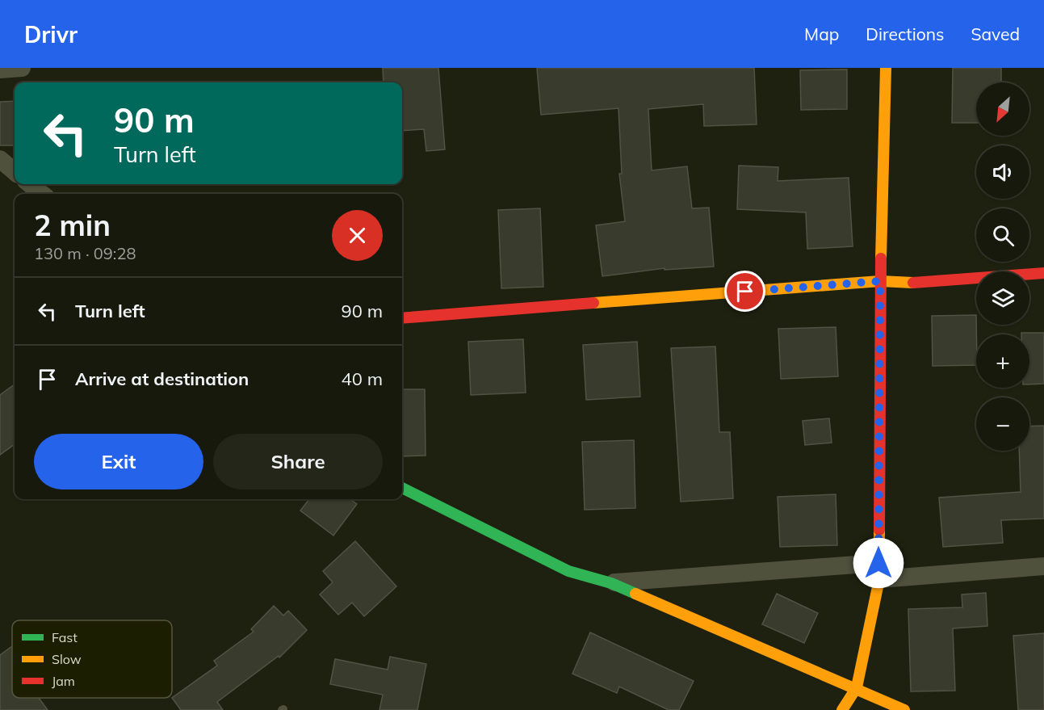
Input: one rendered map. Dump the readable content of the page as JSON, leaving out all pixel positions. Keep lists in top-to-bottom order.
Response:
{
  "legend": ["Fast", "Slow", "Jam"],
  "north": "bottom left",
  "page": {
    "header": "Drivr",
    "nav": ["Map", "Directions", "Saved"],
    "map_buttons": ["+", "−"],
    "turn": ["90 m", "Turn left"],
    "heading": ["2 min", "130 m · 09:28"],
    "list": [
      {
        "name": "Turn left",
        "value": "90 m"
      },
      {
        "name": "Arrive at destination",
        "value": "40 m"
      }
    ],
    "buttons": ["Exit", "Share"]
  }
}
